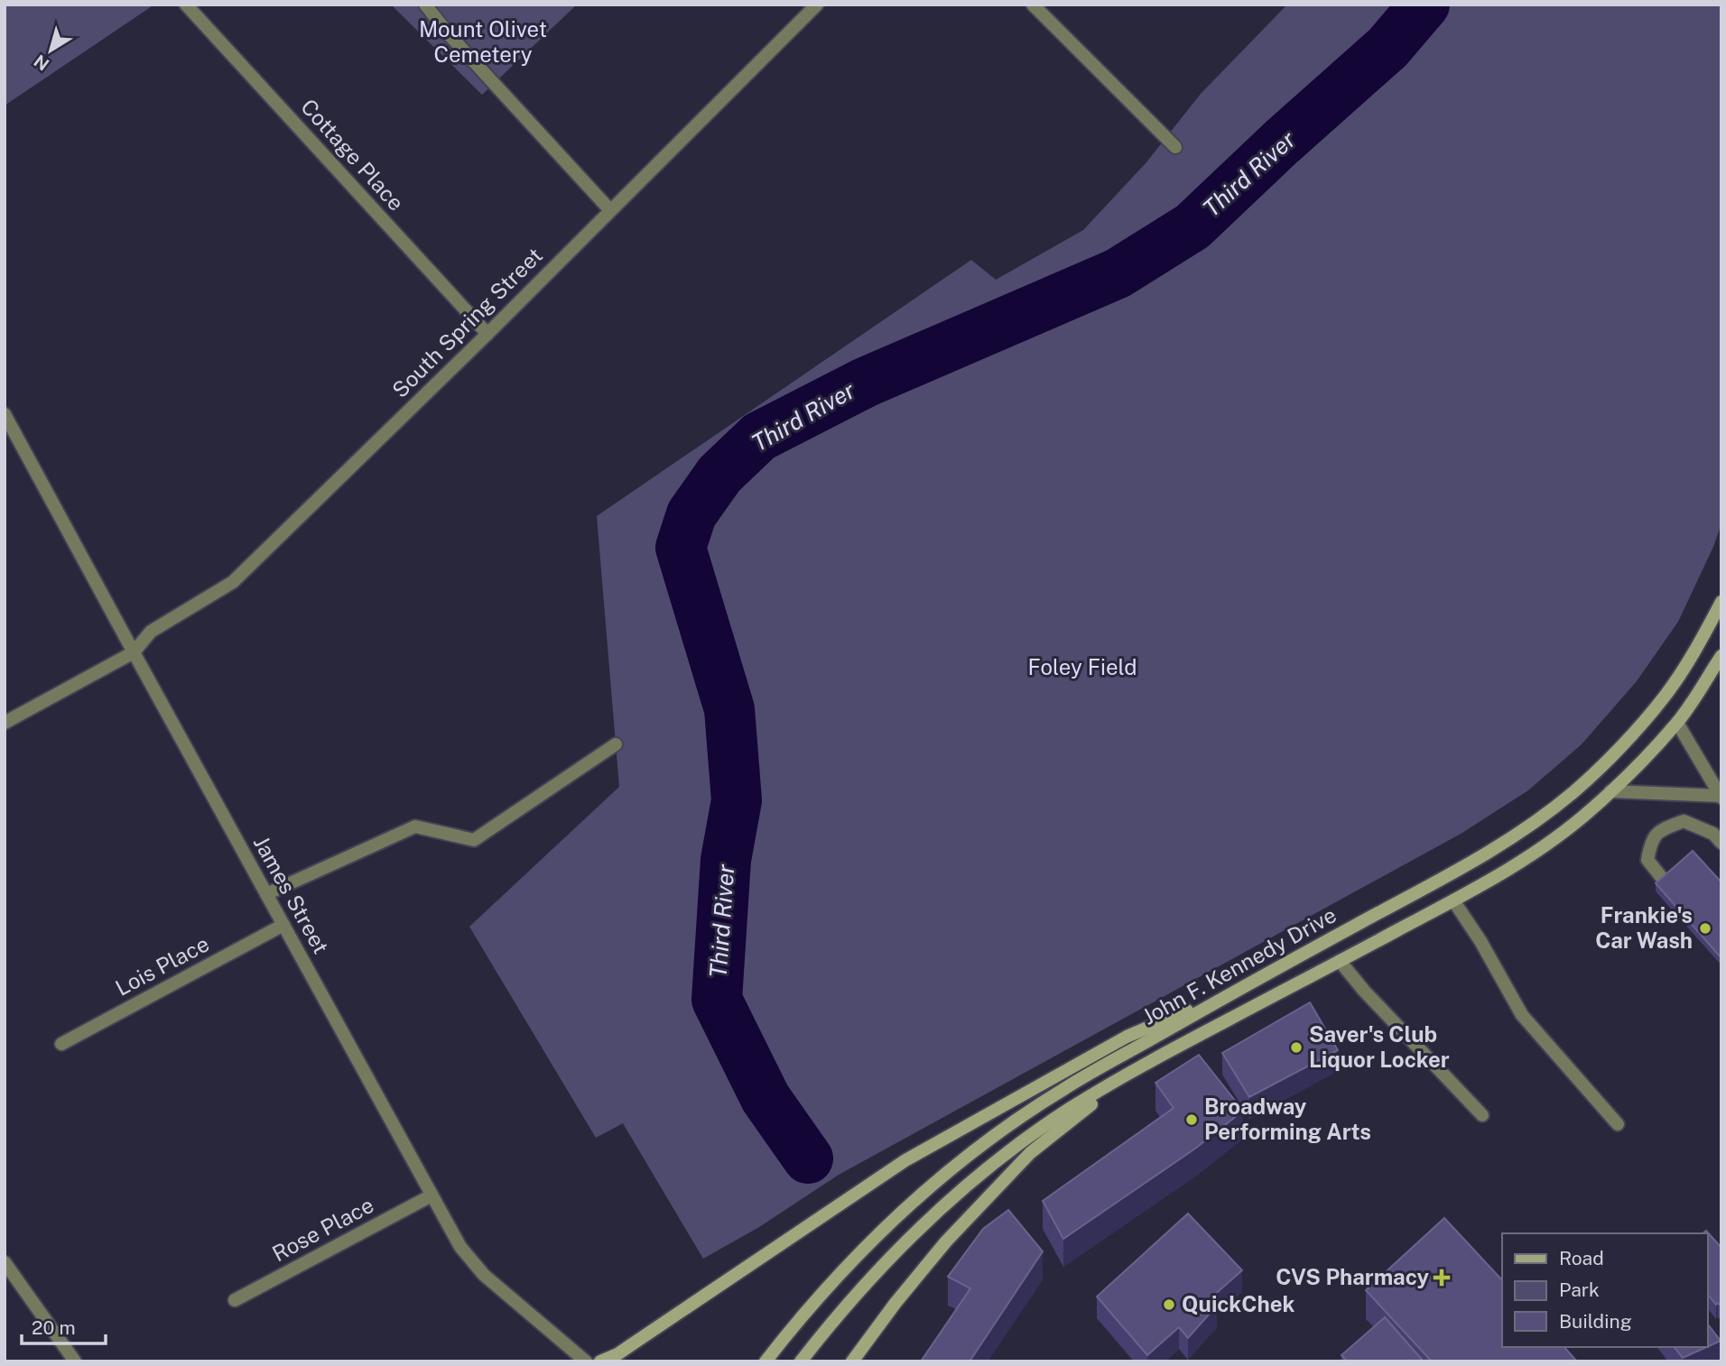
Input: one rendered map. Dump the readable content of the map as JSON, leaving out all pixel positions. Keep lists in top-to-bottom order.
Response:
{
  "streets": {
    "main road": ["John F. Kennedy Drive"],
    "street": [
      "Cottage Place",
      "South Spring Street",
      "James Street",
      "Lois Place",
      "Rose Place"
    ]
  },
  "crossings": [
    ["Cottage Place", "South Spring Street"],
    ["South Spring Street", "James Street"],
    ["James Street", "Lois Place"],
    ["James Street", "Rose Place"]
  ],
  "water": ["Third River"],
  "parks": ["Mount Olivet Cemetery", "Foley Field"],
  "places": {
    "other": [
      "Frankie's Car Wash",
      "Saver's Club Liquor Locker",
      "Broadway Performing Arts",
      "QuickChek"
    ],
    "health": ["CVS Pharmacy"]
  },
  "legend": ["Road", "Park", "Building"],
  "scale_bar": "20 m",
  "north": "bottom left"
}
